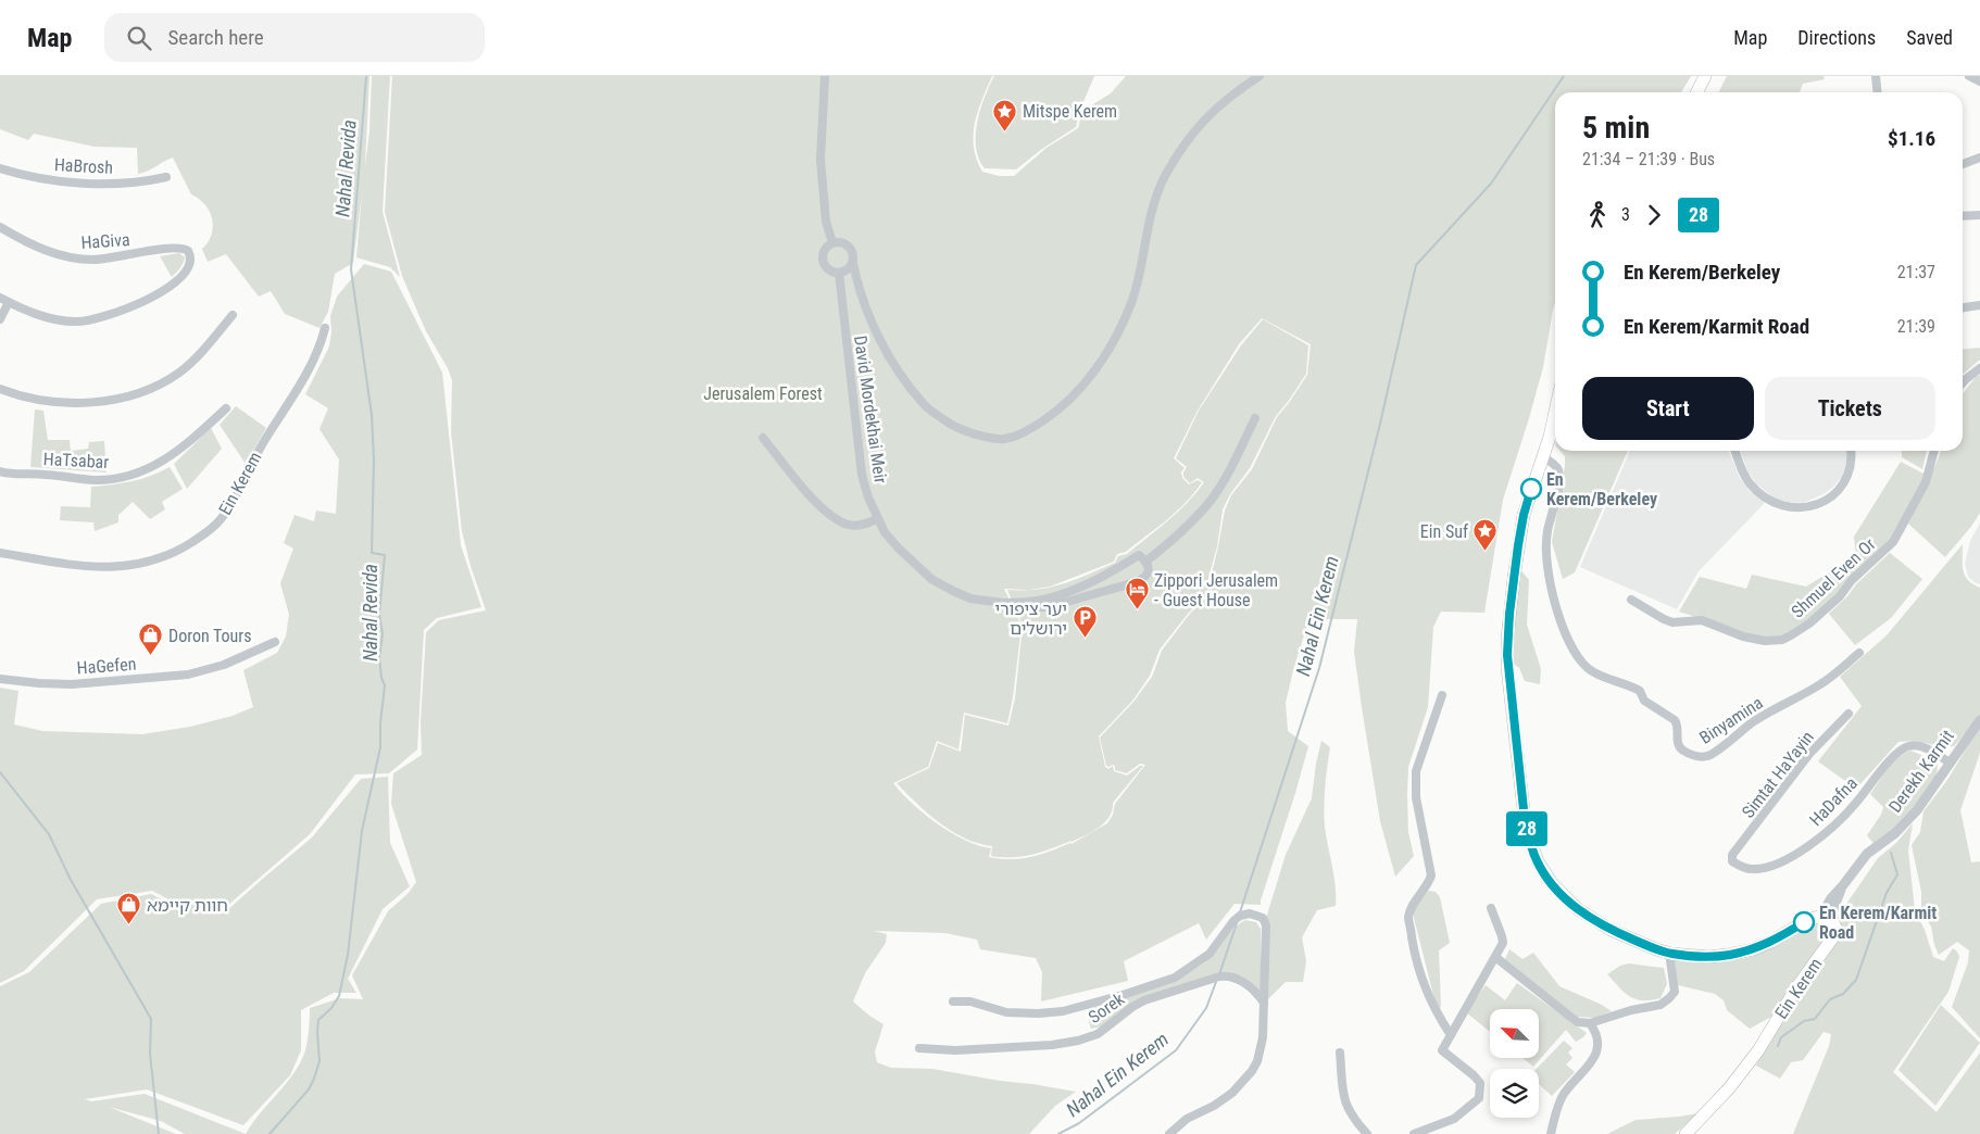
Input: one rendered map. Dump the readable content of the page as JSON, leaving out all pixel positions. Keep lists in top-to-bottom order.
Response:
{
  "streets": {
    "main road": ["Ein Kerem"],
    "street": [
      "HaBrosh",
      "HaGiva",
      "David Mordekhai Meir",
      "HaTsabar",
      "Shmuel Even Or",
      "HaGefen",
      "Binyamina",
      "Derekh Karmit",
      "Simtat HaYayin",
      "HaDafna",
      "Sorek"
    ]
  },
  "crossings": [
    ["Ein Kerem", "Derekh Karmit"],
    ["Derekh Karmit", "HaDafna"],
    ["Simtat HaYayin", "HaDafna"]
  ],
  "water": ["Nahal Revida", "Nahal Ein Kerem"],
  "parks": ["Jerusalem Forest"],
  "places": {
    "place": ["Mitspe Kerem", "Ein Suf"],
    "other": ["En Kerem/Berkeley", "En Kerem/Karmit Road"],
    "hotel": ["Zippori Jerusalem - Guest House"],
    "parking": ["יער ציפורי ירושלים"],
    "shop": ["Doron Tours", "חוות קיימא"]
  },
  "lines": ["bus line 28"],
  "north": "top left",
  "page": {
    "header": "Map",
    "search": "Search here",
    "nav": ["Map", "Directions", "Saved"],
    "on_map": "28",
    "heading": ["5 min", "21:34 – 21:39 · Bus", "$1.16"],
    "legs": ["3", "28"],
    "list": [
      {
        "name": "En Kerem/Berkeley",
        "value": "21:37"
      },
      {
        "name": "En Kerem/Karmit Road",
        "value": "21:39"
      }
    ],
    "buttons": ["Start", "Tickets"]
  }
}
